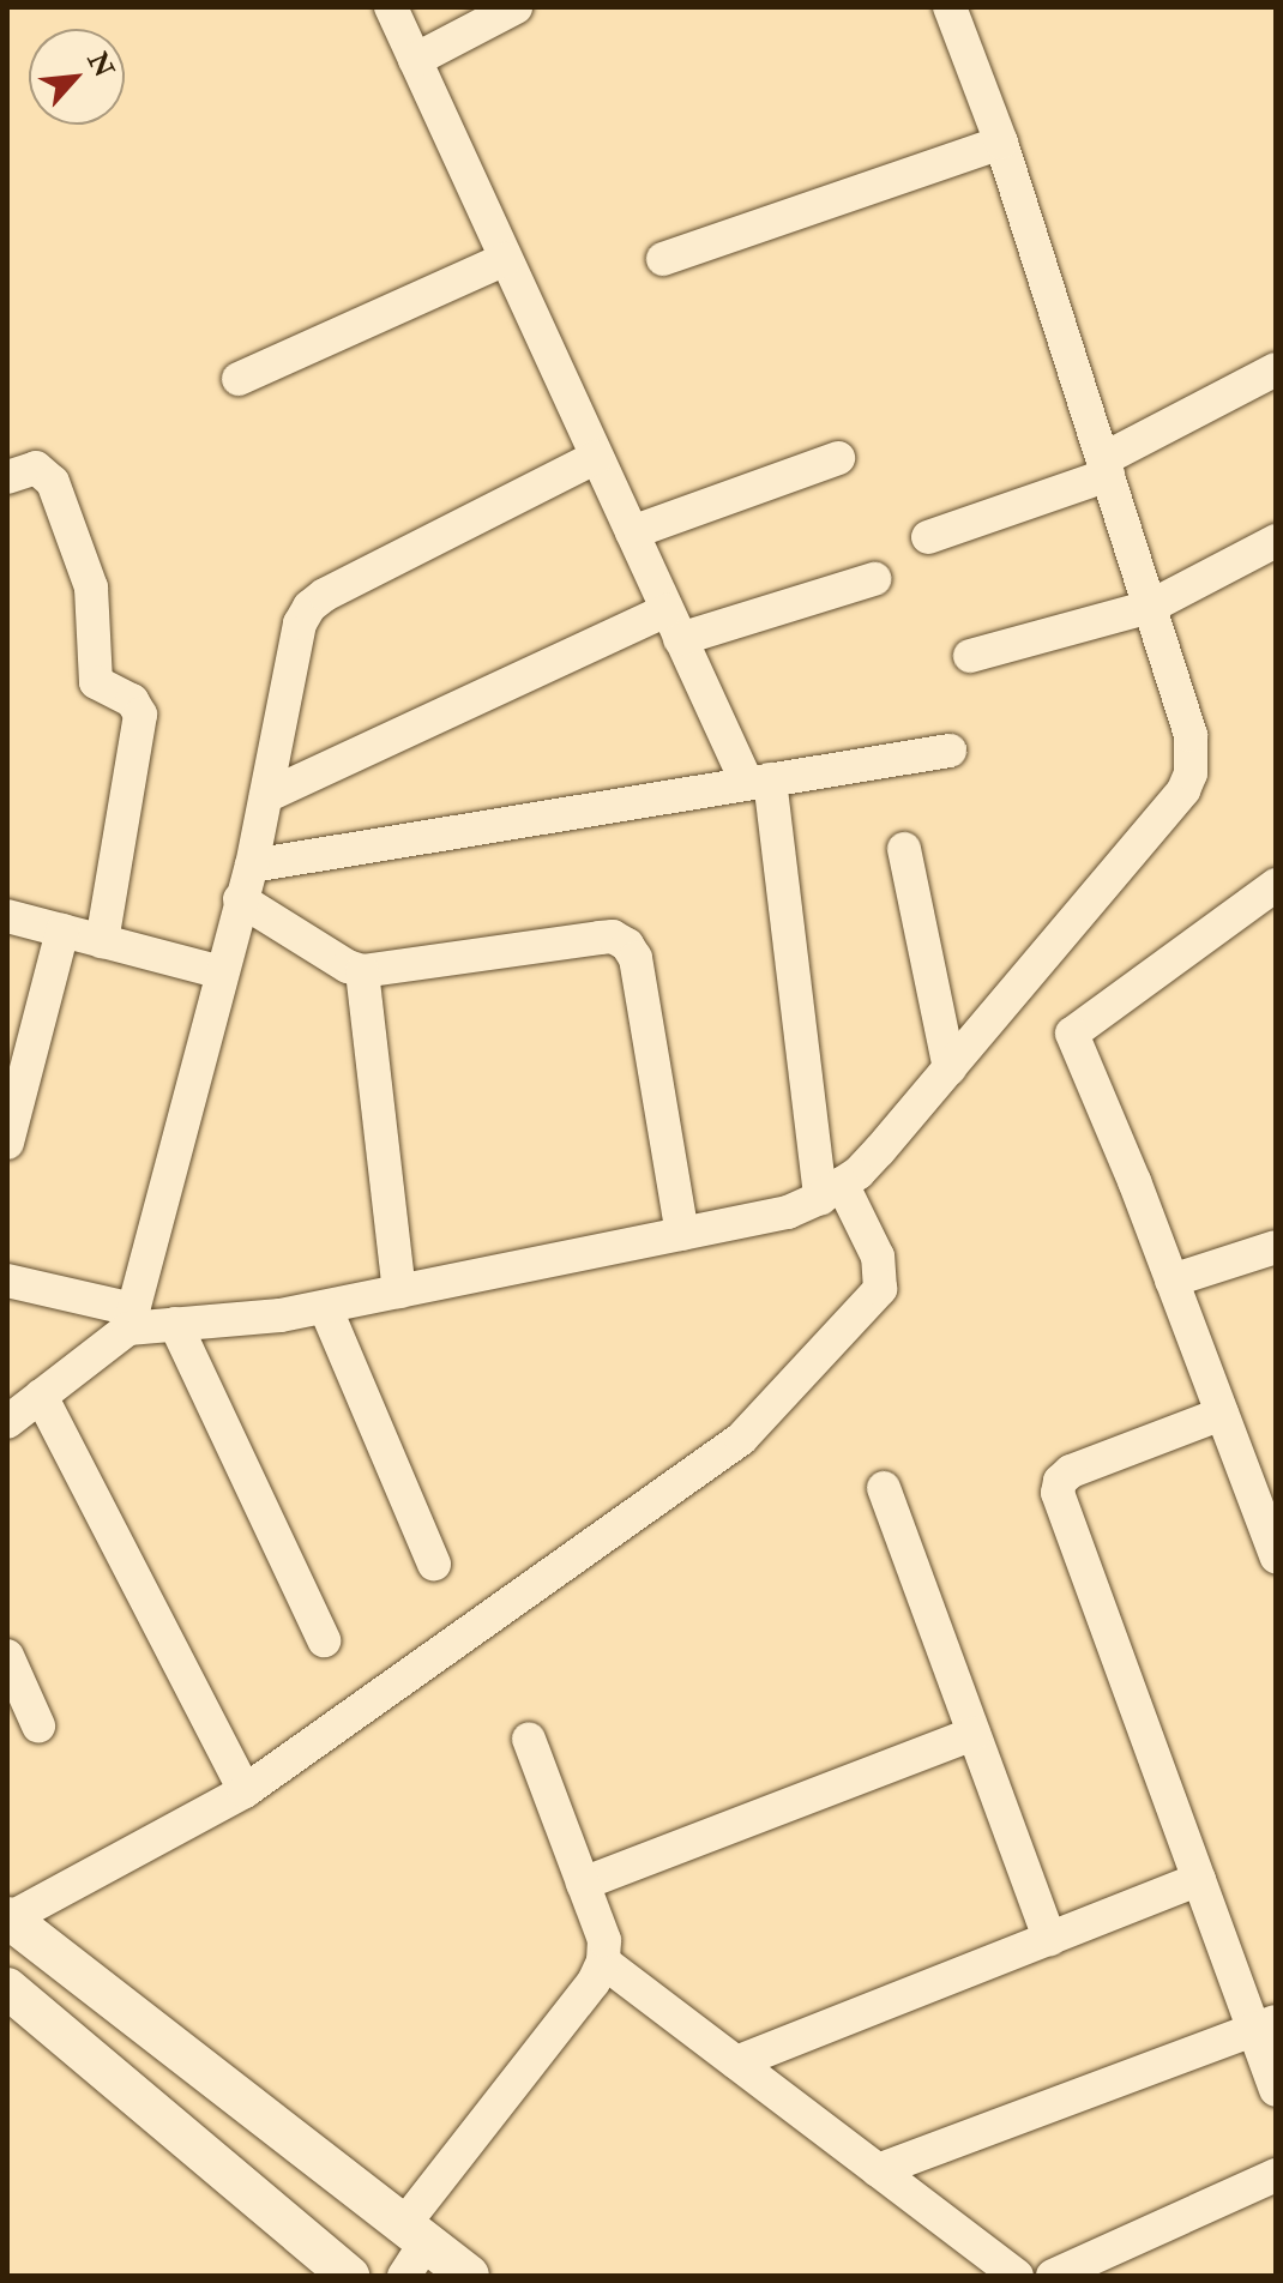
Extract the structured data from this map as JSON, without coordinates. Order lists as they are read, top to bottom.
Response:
{
  "north": "top right"
}
